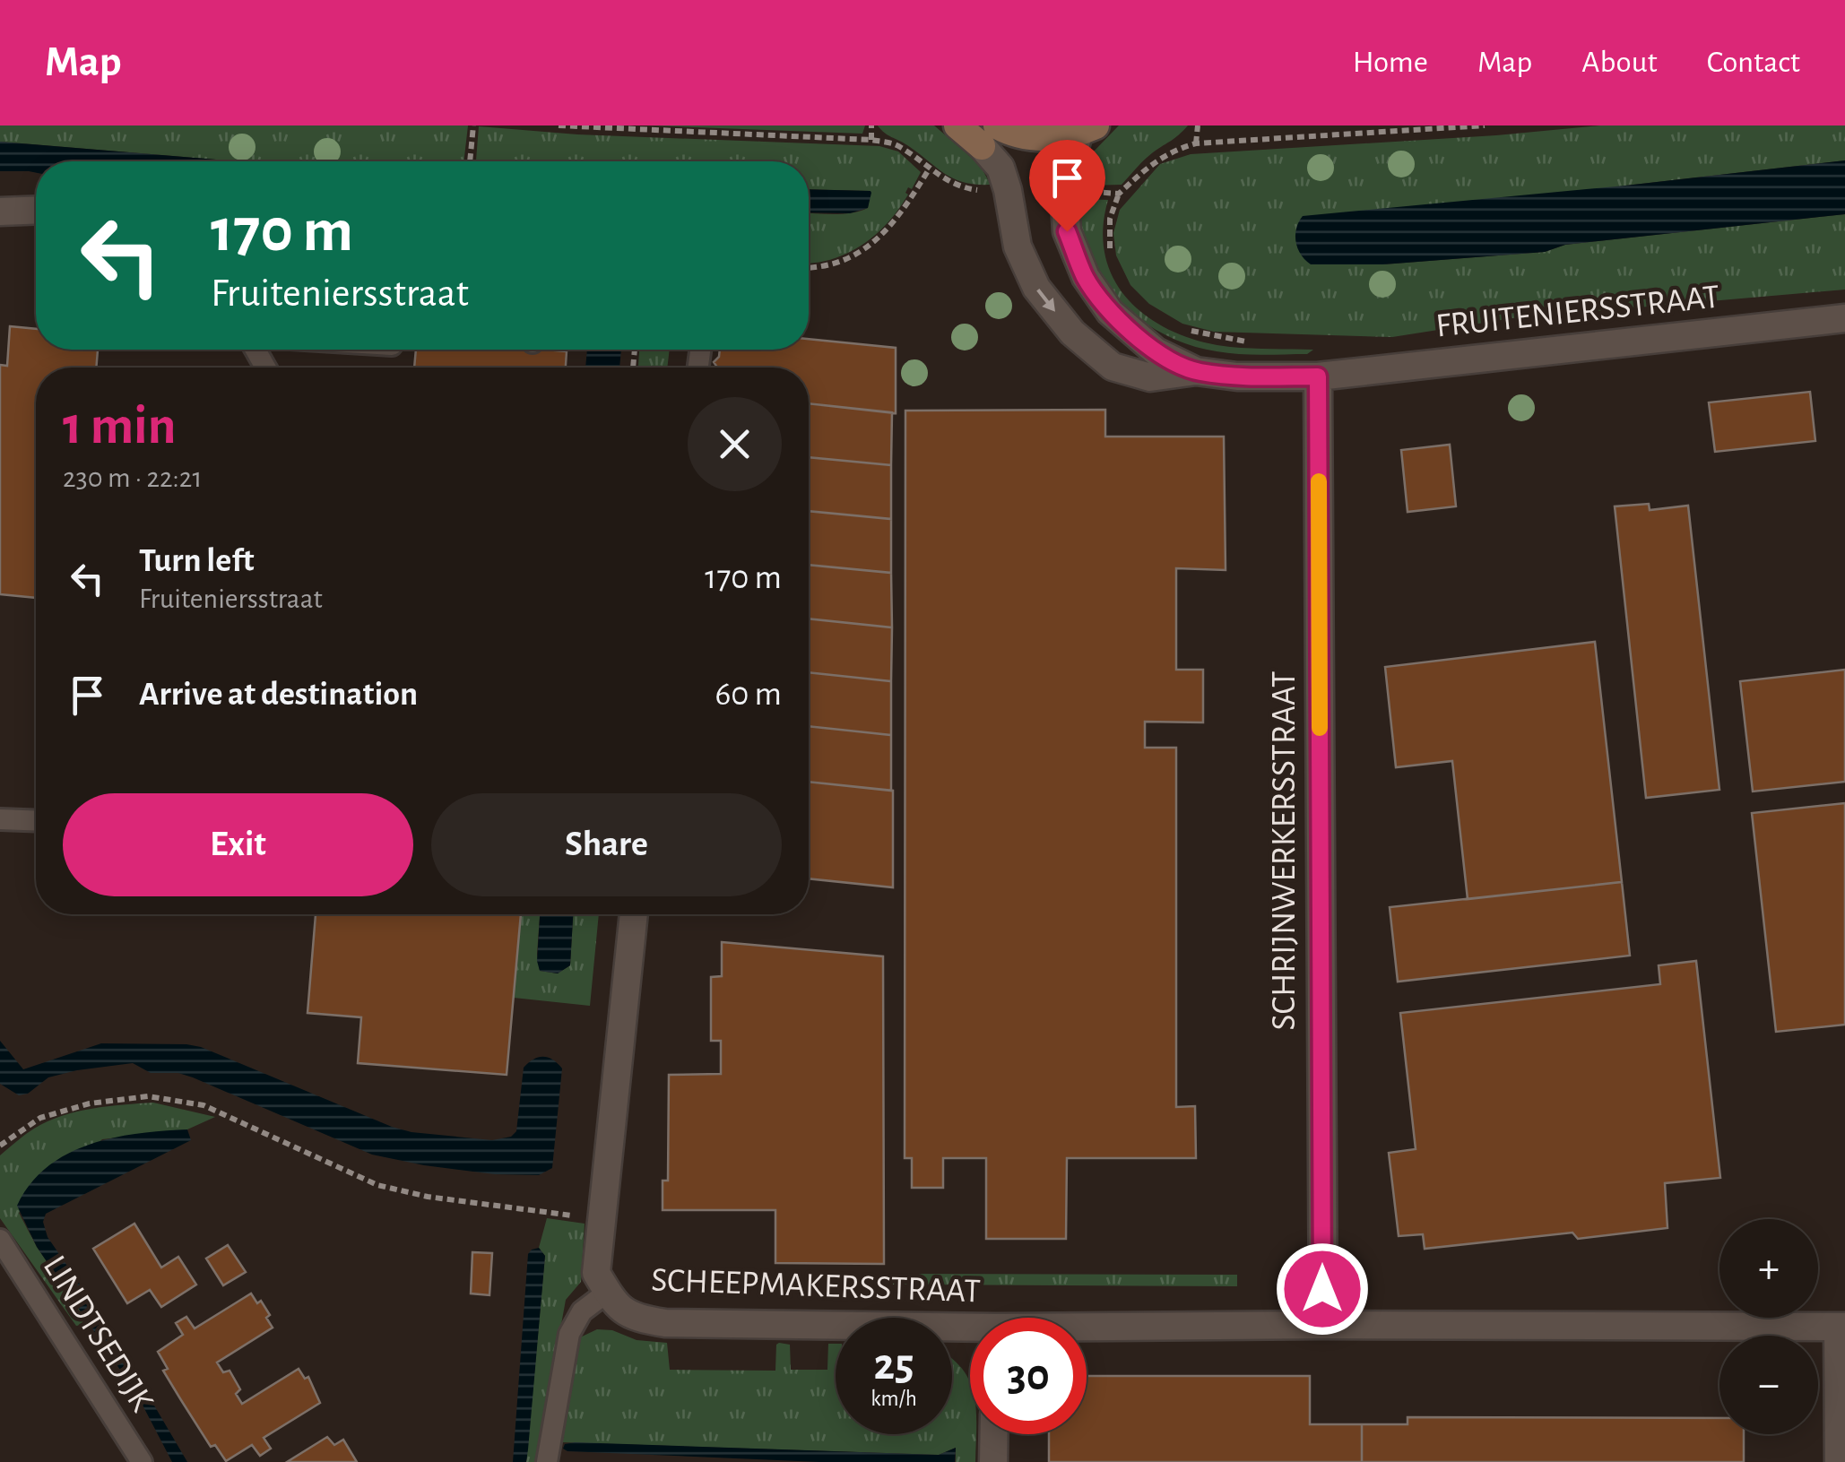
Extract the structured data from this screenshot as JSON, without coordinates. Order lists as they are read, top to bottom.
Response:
{
  "streets": {
    "street": ["FRUITENIERSSTRAAT", "SCHRIJNWERKERSSTRAAT", "SCHEEPMAKERSSTRAAT"],
    "lane": ["LINDTSEDIJK"]
  },
  "crossings": [
    ["FRUITENIERSSTRAAT", "SCHRIJNWERKERSSTRAAT"],
    ["SCHRIJNWERKERSSTRAAT", "SCHEEPMAKERSSTRAAT"]
  ],
  "page": {
    "header": "Map",
    "nav": [
      "Home",
      "Map",
      "About",
      "Contact"
    ],
    "turn": ["170 m", "Fruiteniersstraat"],
    "heading": ["1 min", "230 m · 22:21"],
    "list": [
      {
        "name": "Turn left",
        "note": "Fruiteniersstraat",
        "value": "170 m"
      },
      {
        "name": "Arrive at destination",
        "value": "60 m"
      }
    ],
    "buttons": ["Exit", "Share"],
    "map_buttons": ["+", "−"],
    "speed": "25 km/h",
    "limit": "30"
  }
}
